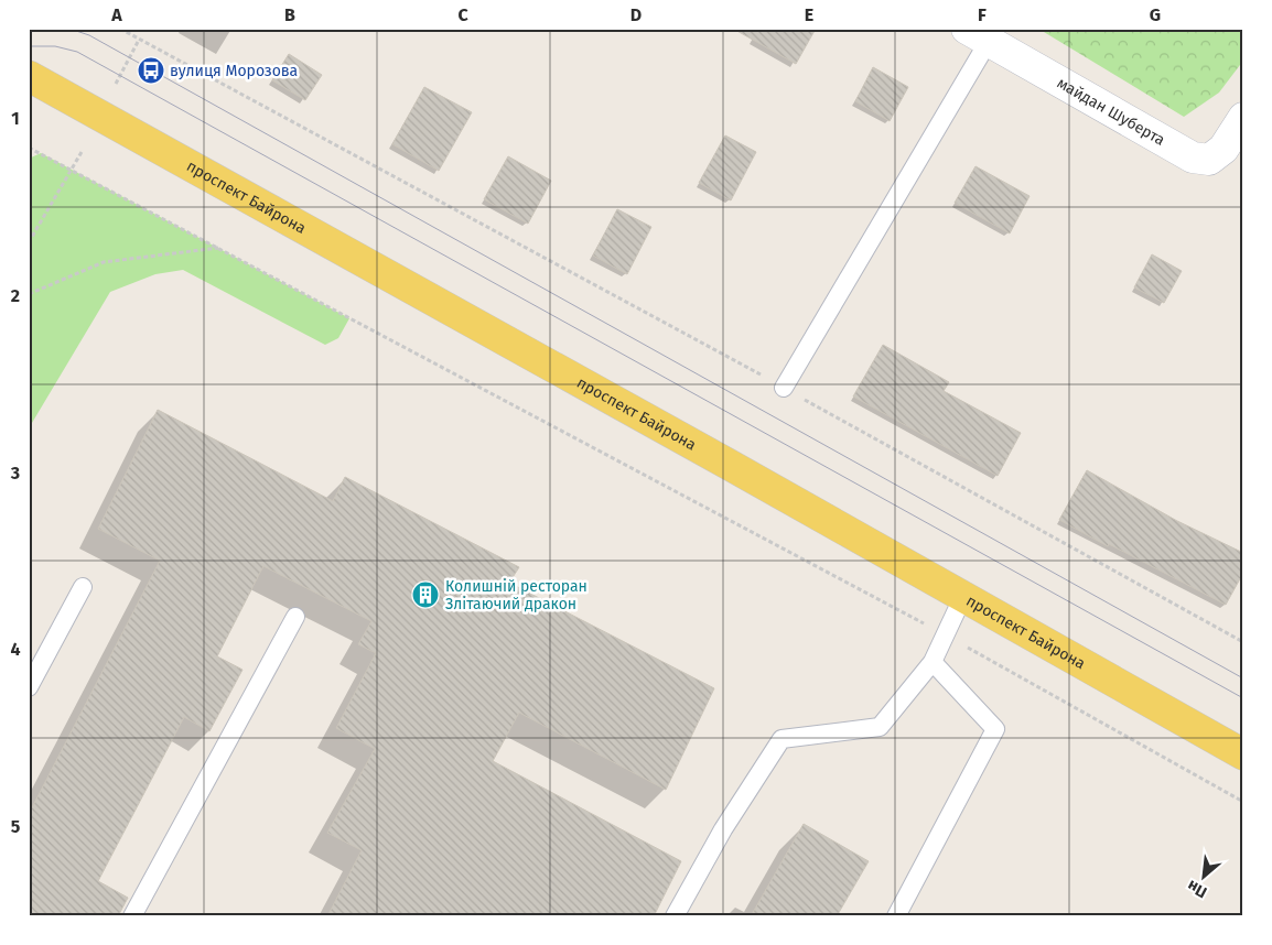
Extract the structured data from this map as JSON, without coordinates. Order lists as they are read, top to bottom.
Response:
{
  "streets": {
    "main road": ["проспект Байрона"],
    "street": ["майдан Шуберта"]
  },
  "places": {
    "bus stop": ["вулиця Морозова"],
    "building": ["Колишній ресторан Злітаючий дракон"]
  },
  "north": "bottom left",
  "grid": {
    "columns": [
      "A",
      "B",
      "C",
      "D",
      "E",
      "F",
      "G"
    ],
    "rows": [
      "1",
      "2",
      "3",
      "4",
      "5"
    ]
  }
}
